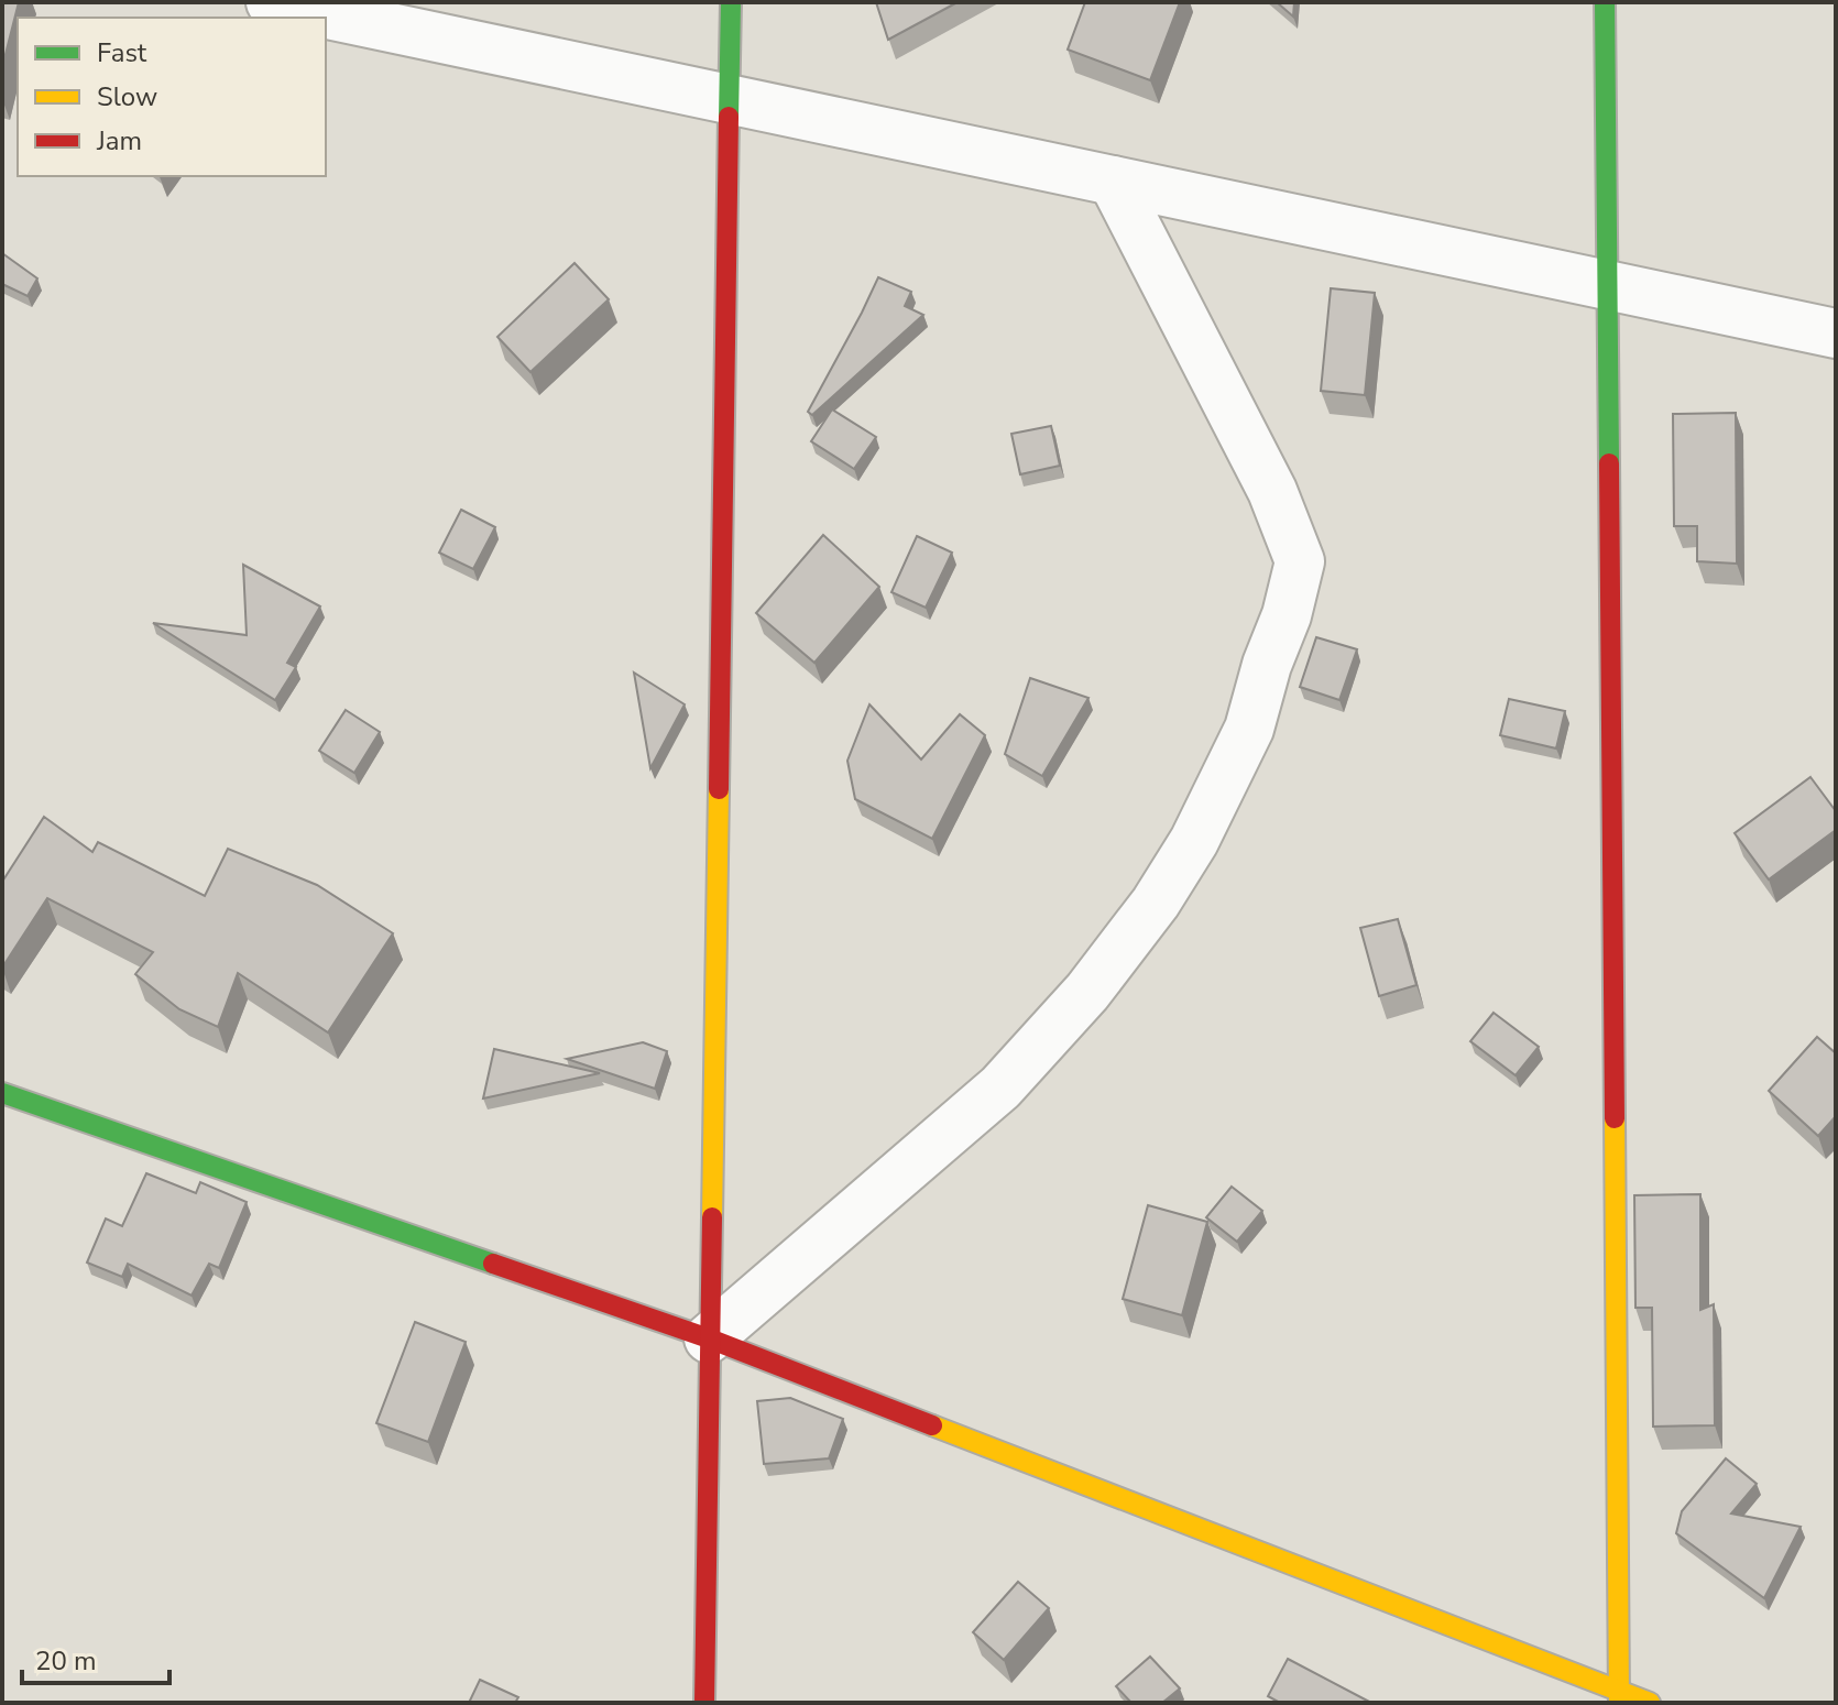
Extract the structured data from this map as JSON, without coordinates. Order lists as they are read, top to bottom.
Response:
{
  "legend": ["Fast", "Slow", "Jam"],
  "scale_bar": "20 m"
}
